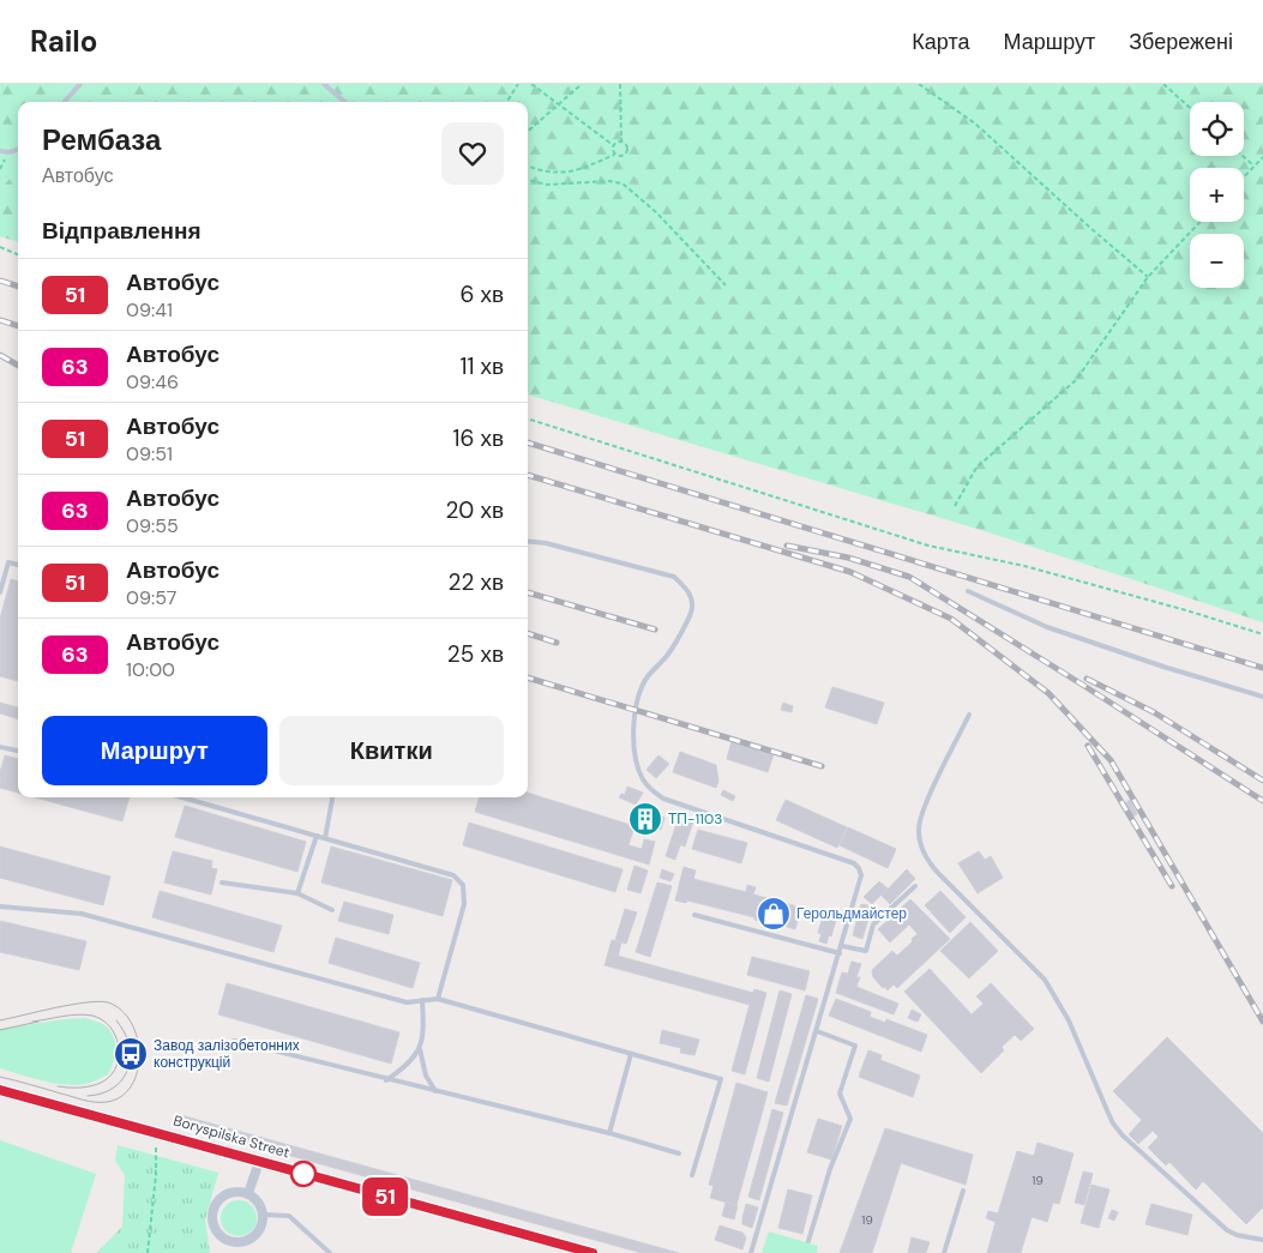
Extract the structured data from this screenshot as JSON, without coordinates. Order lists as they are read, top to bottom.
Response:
{
  "streets": {
    "main road": ["Boryspilska Street"]
  },
  "places": {
    "building": ["ТП-1103"],
    "shop": ["Герольдмайстер"],
    "bus stop": ["Завод залізобетонних конструкцій"]
  },
  "lines": ["bus line 51"],
  "house_numbers": ["19", "19"],
  "page": {
    "header": "Railo",
    "nav": ["Карта", "Маршрут", "Збережені"],
    "on_map": "51",
    "map_buttons": ["+", "−"],
    "heading": [
      ["Рембаза", "Автобус"],
      "Відправлення"
    ],
    "list": [
      {
        "mark": "51",
        "name": "Автобус",
        "note": "09:41",
        "value": "6 хв"
      },
      {
        "mark": "63",
        "name": "Автобус",
        "note": "09:46",
        "value": "11 хв"
      },
      {
        "mark": "51",
        "name": "Автобус",
        "note": "09:51",
        "value": "16 хв"
      },
      {
        "mark": "63",
        "name": "Автобус",
        "note": "09:55",
        "value": "20 хв"
      },
      {
        "mark": "51",
        "name": "Автобус",
        "note": "09:57",
        "value": "22 хв"
      },
      {
        "mark": "63",
        "name": "Автобус",
        "note": "10:00",
        "value": "25 хв"
      }
    ],
    "buttons": ["Маршрут", "Квитки"]
  }
}
